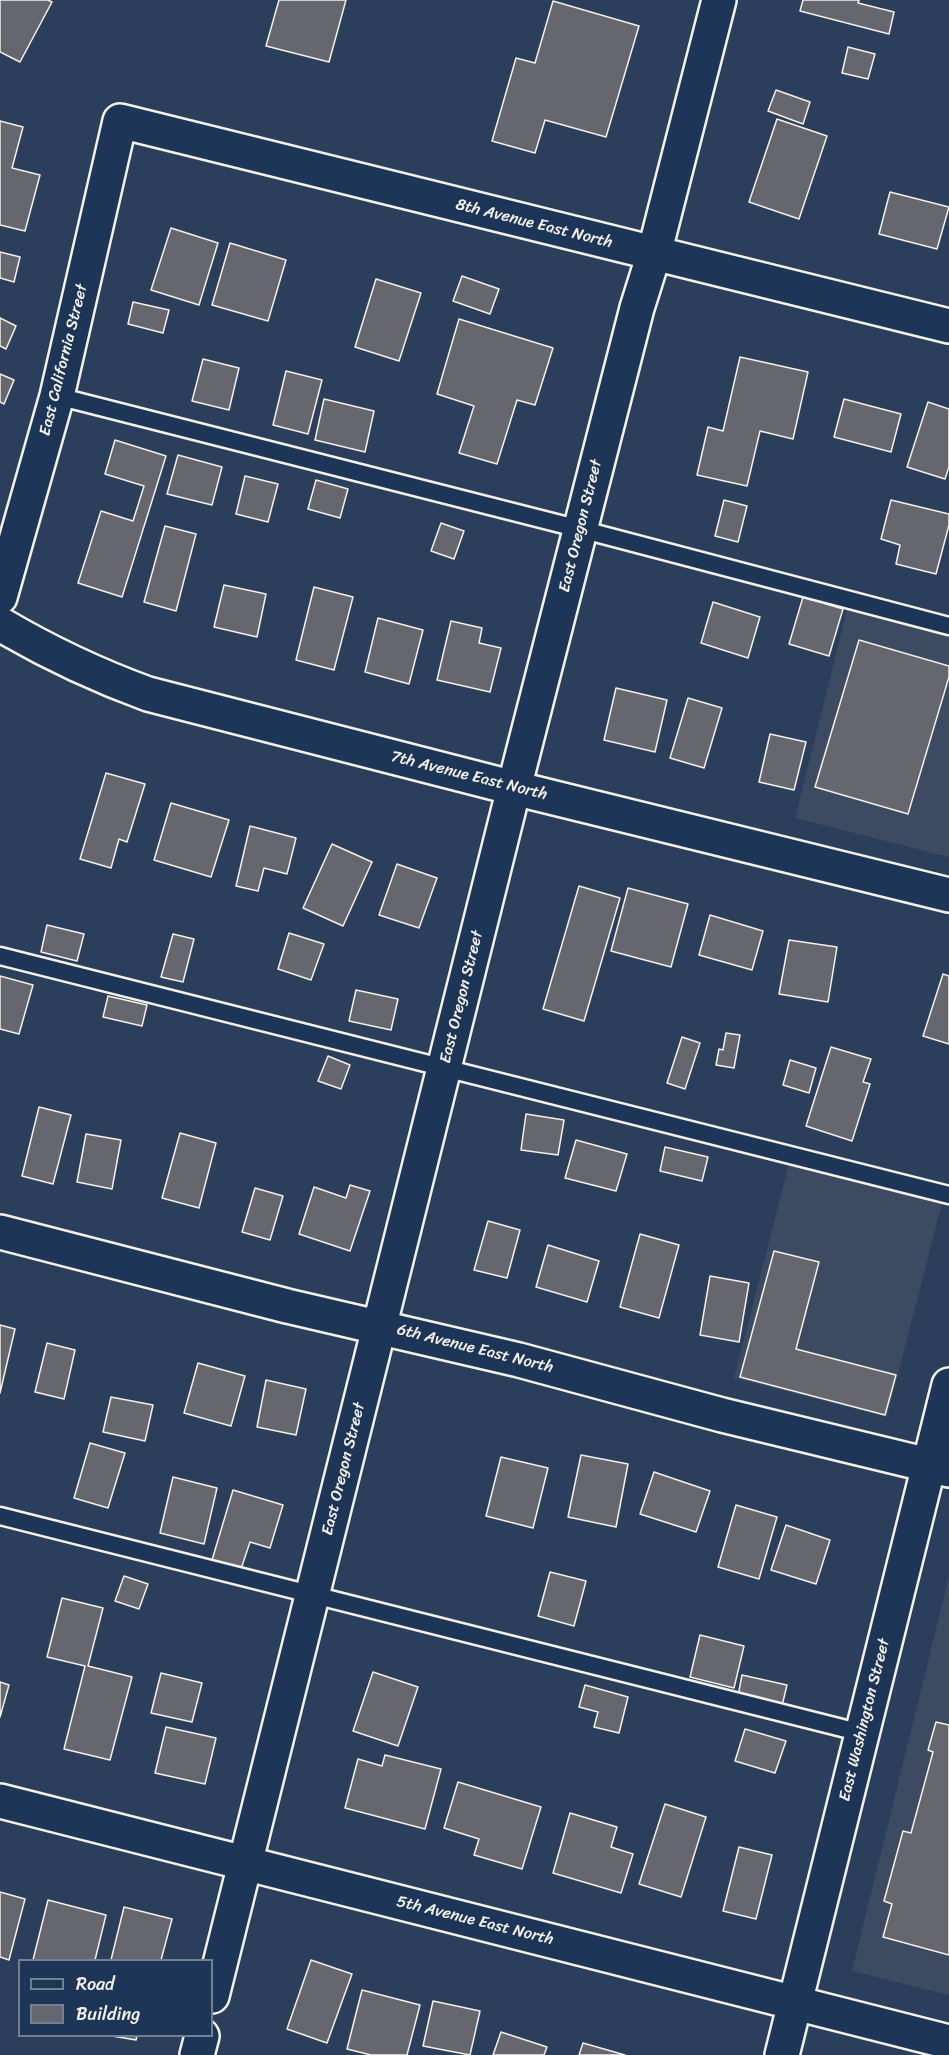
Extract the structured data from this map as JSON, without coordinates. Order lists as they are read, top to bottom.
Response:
{
  "streets": {
    "street": [
      "8th Avenue East North",
      "East California Street",
      "East Oregon Street",
      "7th Avenue East North",
      "6th Avenue East North",
      "East Washington Street",
      "5th Avenue East North"
    ]
  },
  "crossings": [
    ["8th Avenue East North", "East California Street"],
    ["8th Avenue East North", "East Oregon Street"],
    ["East Oregon Street", "7th Avenue East North"],
    ["East Oregon Street", "6th Avenue East North"],
    ["East Oregon Street", "5th Avenue East North"],
    ["6th Avenue East North", "East Washington Street"],
    ["East Washington Street", "5th Avenue East North"]
  ],
  "legend": ["Road", "Building"]
}
